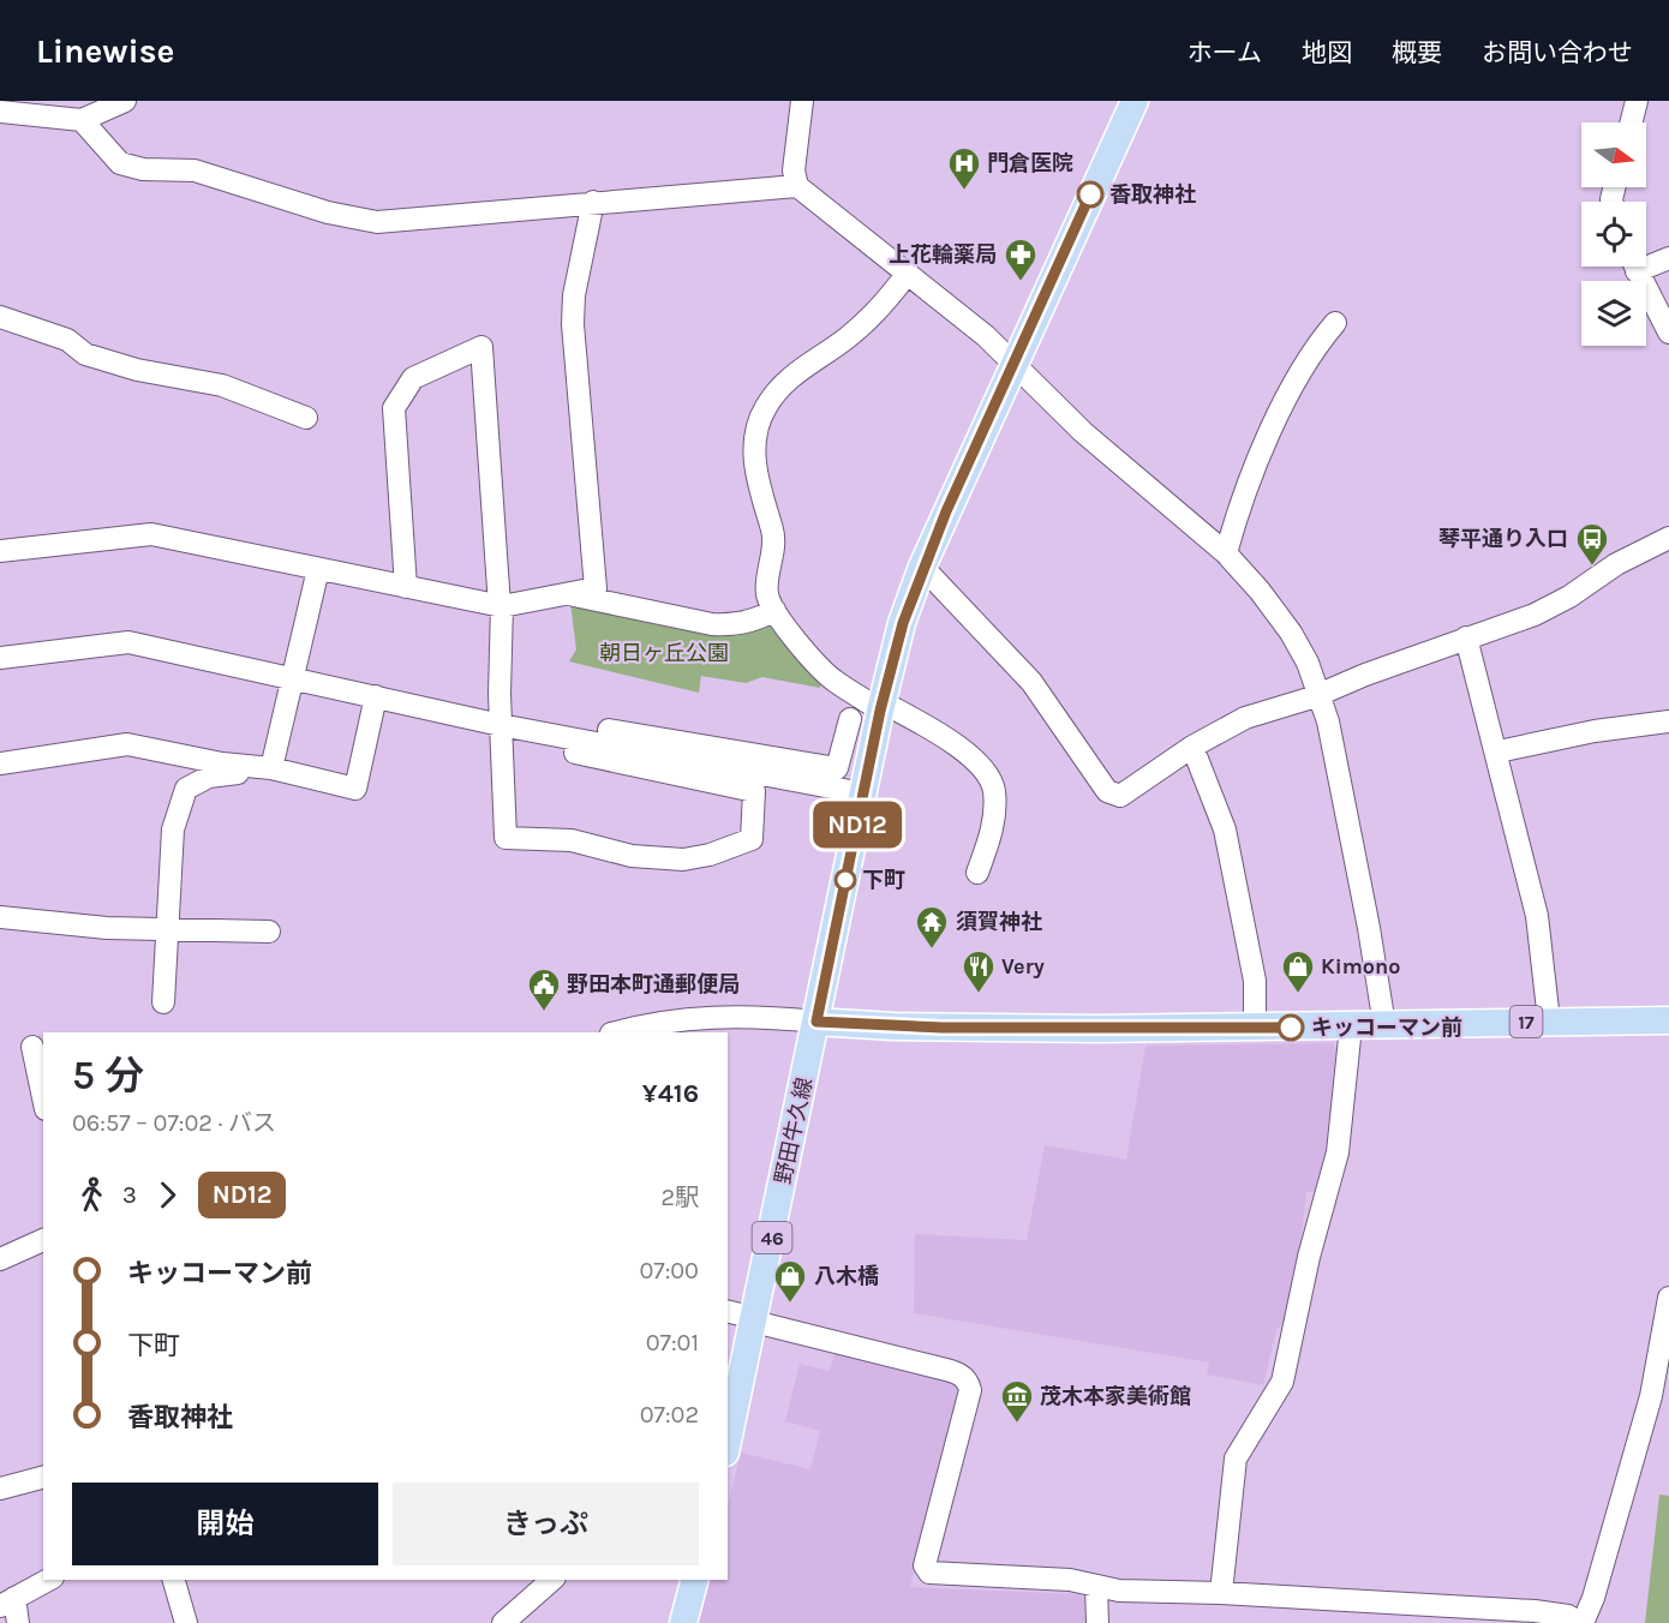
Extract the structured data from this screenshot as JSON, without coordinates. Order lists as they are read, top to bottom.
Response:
{
  "streets": {
    "main road": ["17", "野田牛久線", "46"]
  },
  "crossings": [
    ["17", "野田牛久線"]
  ],
  "parks": ["朝日ヶ丘公園"],
  "places": {
    "hospital": ["門倉医院"],
    "other": ["香取神社", "下町", "キッコーマン前"],
    "pharmacy": ["上花輪薬局"],
    "bus stop": ["琴平通り入口"],
    "temple": ["須賀神社"],
    "restaurant": ["Very"],
    "shop": ["Kimono", "八木橋"],
    "public building": ["野田本町通郵便局"],
    "museum": ["茂木本家美術館"]
  },
  "lines": ["bus line ND12"],
  "north": "right",
  "page": {
    "header": "Linewise",
    "nav": [
      "ホーム",
      "地図",
      "概要",
      "お問い合わせ"
    ],
    "on_map": "ND12",
    "heading": ["5 分", "06:57 – 07:02 · バス", "¥416"],
    "legs": ["3", "ND12", "2駅"],
    "list": [
      {
        "name": "キッコーマン前",
        "value": "07:00"
      },
      {
        "name": "下町",
        "value": "07:01"
      },
      {
        "name": "香取神社",
        "value": "07:02"
      }
    ],
    "buttons": ["開始", "きっぷ"]
  }
}
